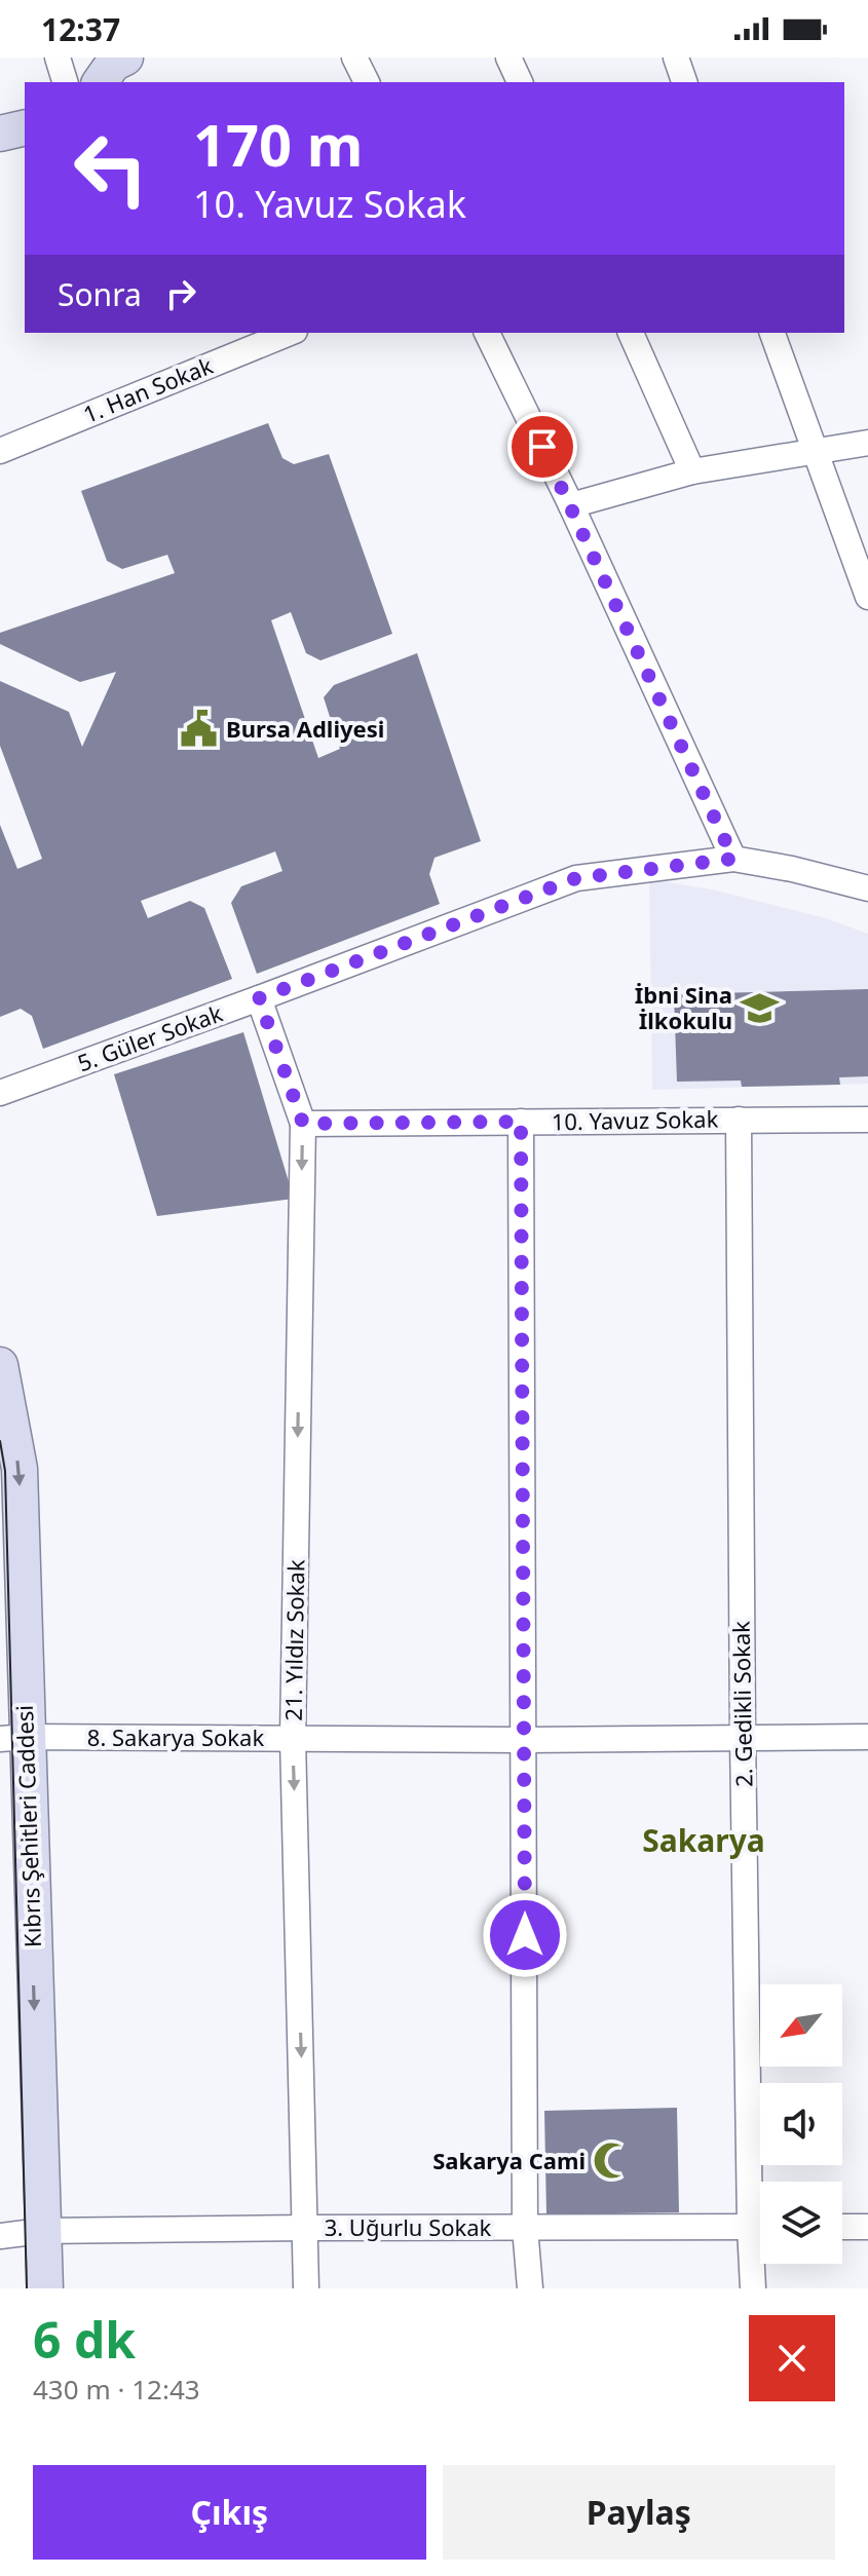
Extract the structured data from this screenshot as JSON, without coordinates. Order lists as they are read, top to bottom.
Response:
{
  "streets": {
    "main road": ["Kıbrıs Şehitleri Caddesi"],
    "street": [
      "1. Han Sokak",
      "5. Güler Sokak",
      "10. Yavuz Sokak",
      "21. Yıldız Sokak",
      "2. Gedikli Sokak",
      "8. Sakarya Sokak",
      "3. Uğurlu Sokak"
    ]
  },
  "crossings": [
    ["5. Güler Sokak", "21. Yıldız Sokak"],
    ["10. Yavuz Sokak", "21. Yıldız Sokak"],
    ["10. Yavuz Sokak", "2. Gedikli Sokak"],
    ["21. Yıldız Sokak", "8. Sakarya Sokak"],
    ["21. Yıldız Sokak", "3. Uğurlu Sokak"],
    ["2. Gedikli Sokak", "8. Sakarya Sokak"],
    ["8. Sakarya Sokak", "Kıbrıs Şehitleri Caddesi"],
    ["Kıbrıs Şehitleri Caddesi", "3. Uğurlu Sokak"]
  ],
  "one_way": ["21. Yıldız Sokak", "Kıbrıs Şehitleri Caddesi"],
  "districts": ["Sakarya"],
  "places": {
    "public building": ["Bursa Adliyesi"],
    "school or university": ["İbni Sina İlkokulu"],
    "mosque": ["Sakarya Cami"]
  },
  "north": "bottom left",
  "page": {
    "status": "12:37",
    "turn": ["170 m", "10. Yavuz Sokak"],
    "then": "Sonra",
    "heading": ["6 dk", "430 m · 12:43"],
    "buttons": ["Çıkış", "Paylaş"]
  }
}
